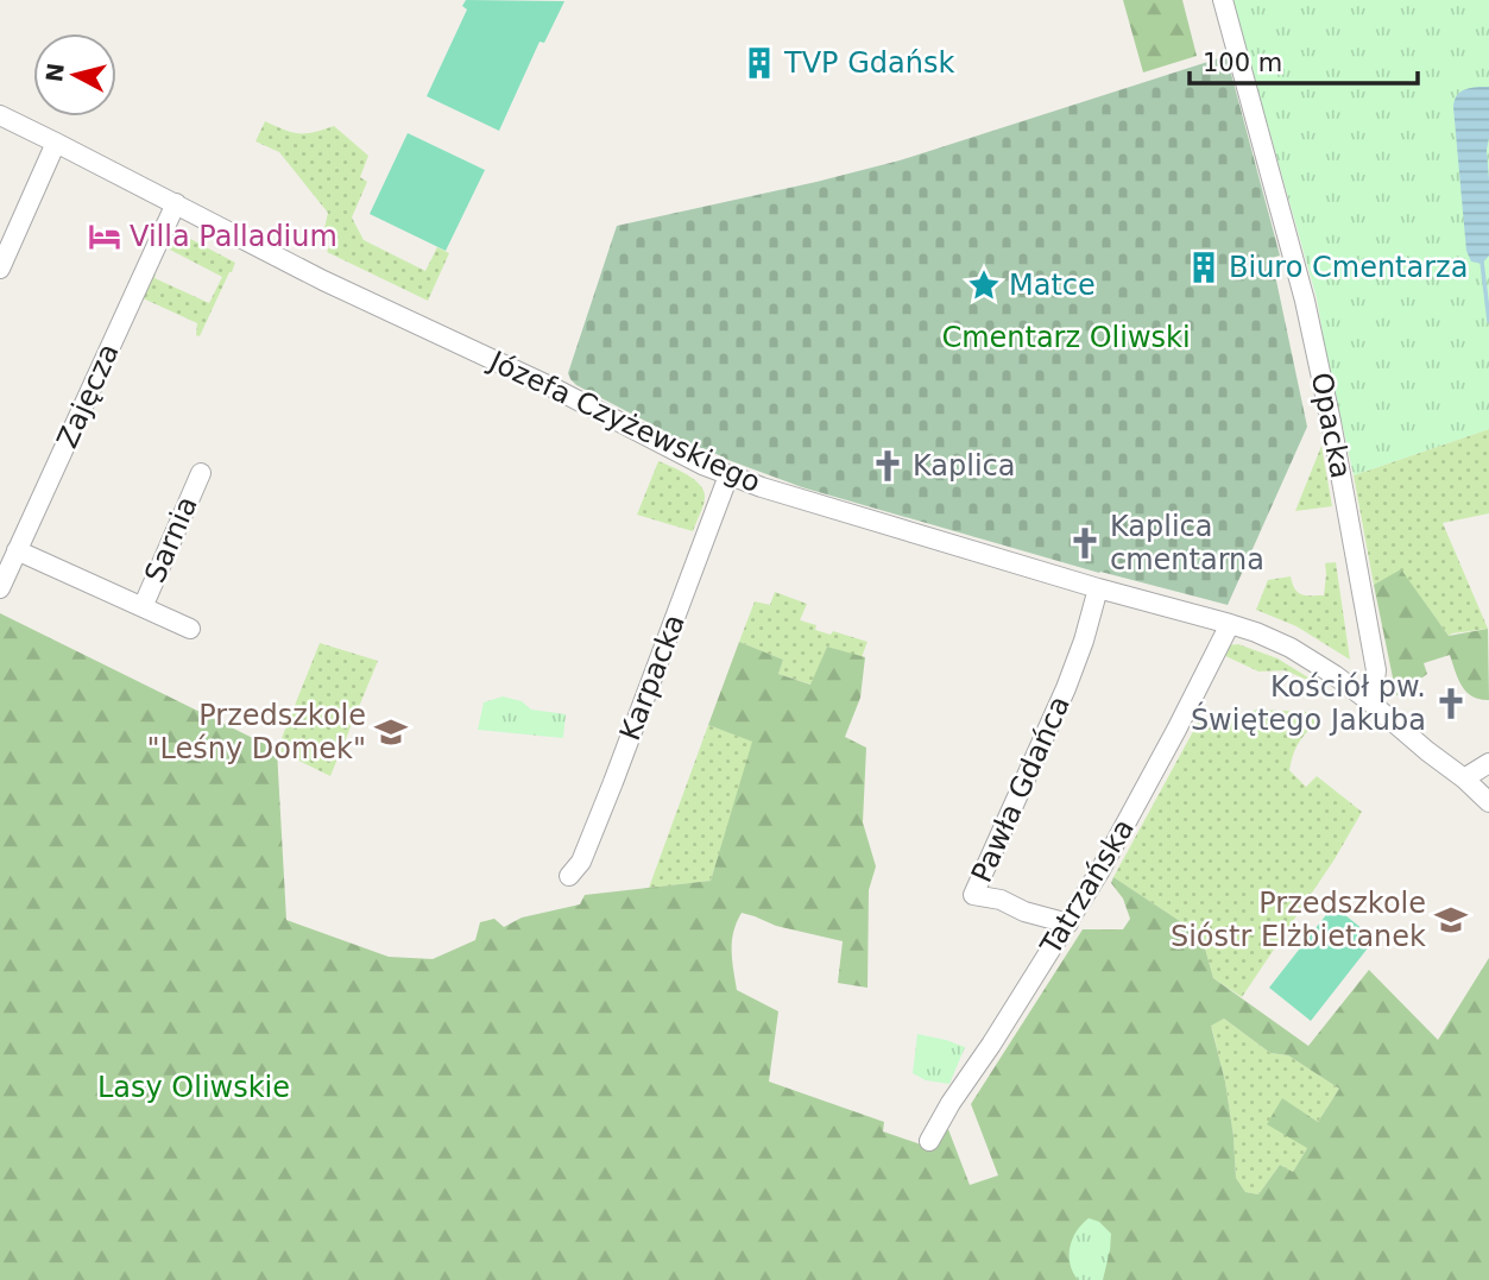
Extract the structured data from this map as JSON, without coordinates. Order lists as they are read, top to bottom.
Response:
{
  "streets": {
    "street": [
      "Zajęcza",
      "Józefa Czyżewskiego",
      "Opacka",
      "Sarnia",
      "Karpacka",
      "Pawła Gdańca",
      "Tatrzańska"
    ]
  },
  "crossings": [
    ["Zajęcza", "Józefa Czyżewskiego"],
    ["Zajęcza", "Sarnia"],
    ["Józefa Czyżewskiego", "Opacka"],
    ["Józefa Czyżewskiego", "Karpacka"],
    ["Józefa Czyżewskiego", "Pawła Gdańca"],
    ["Józefa Czyżewskiego", "Tatrzańska"],
    ["Pawła Gdańca", "Tatrzańska"]
  ],
  "parks": ["Cmentarz Oliwski", "Lasy Oliwskie"],
  "places": {
    "building": ["TVP Gdańsk", "Biuro Cmentarza"],
    "hotel": ["Villa Palladium"],
    "place": ["Matce"],
    "church": ["Kaplica", "Kaplica cmentarna", "Kościół pw. Świętego Jakuba"],
    "school or university": ["Przedszkole \"Leśny Domek\"", "Przedszkole Sióstr Elżbietanek"]
  },
  "scale_bar": "100 m",
  "north": "left"
}
